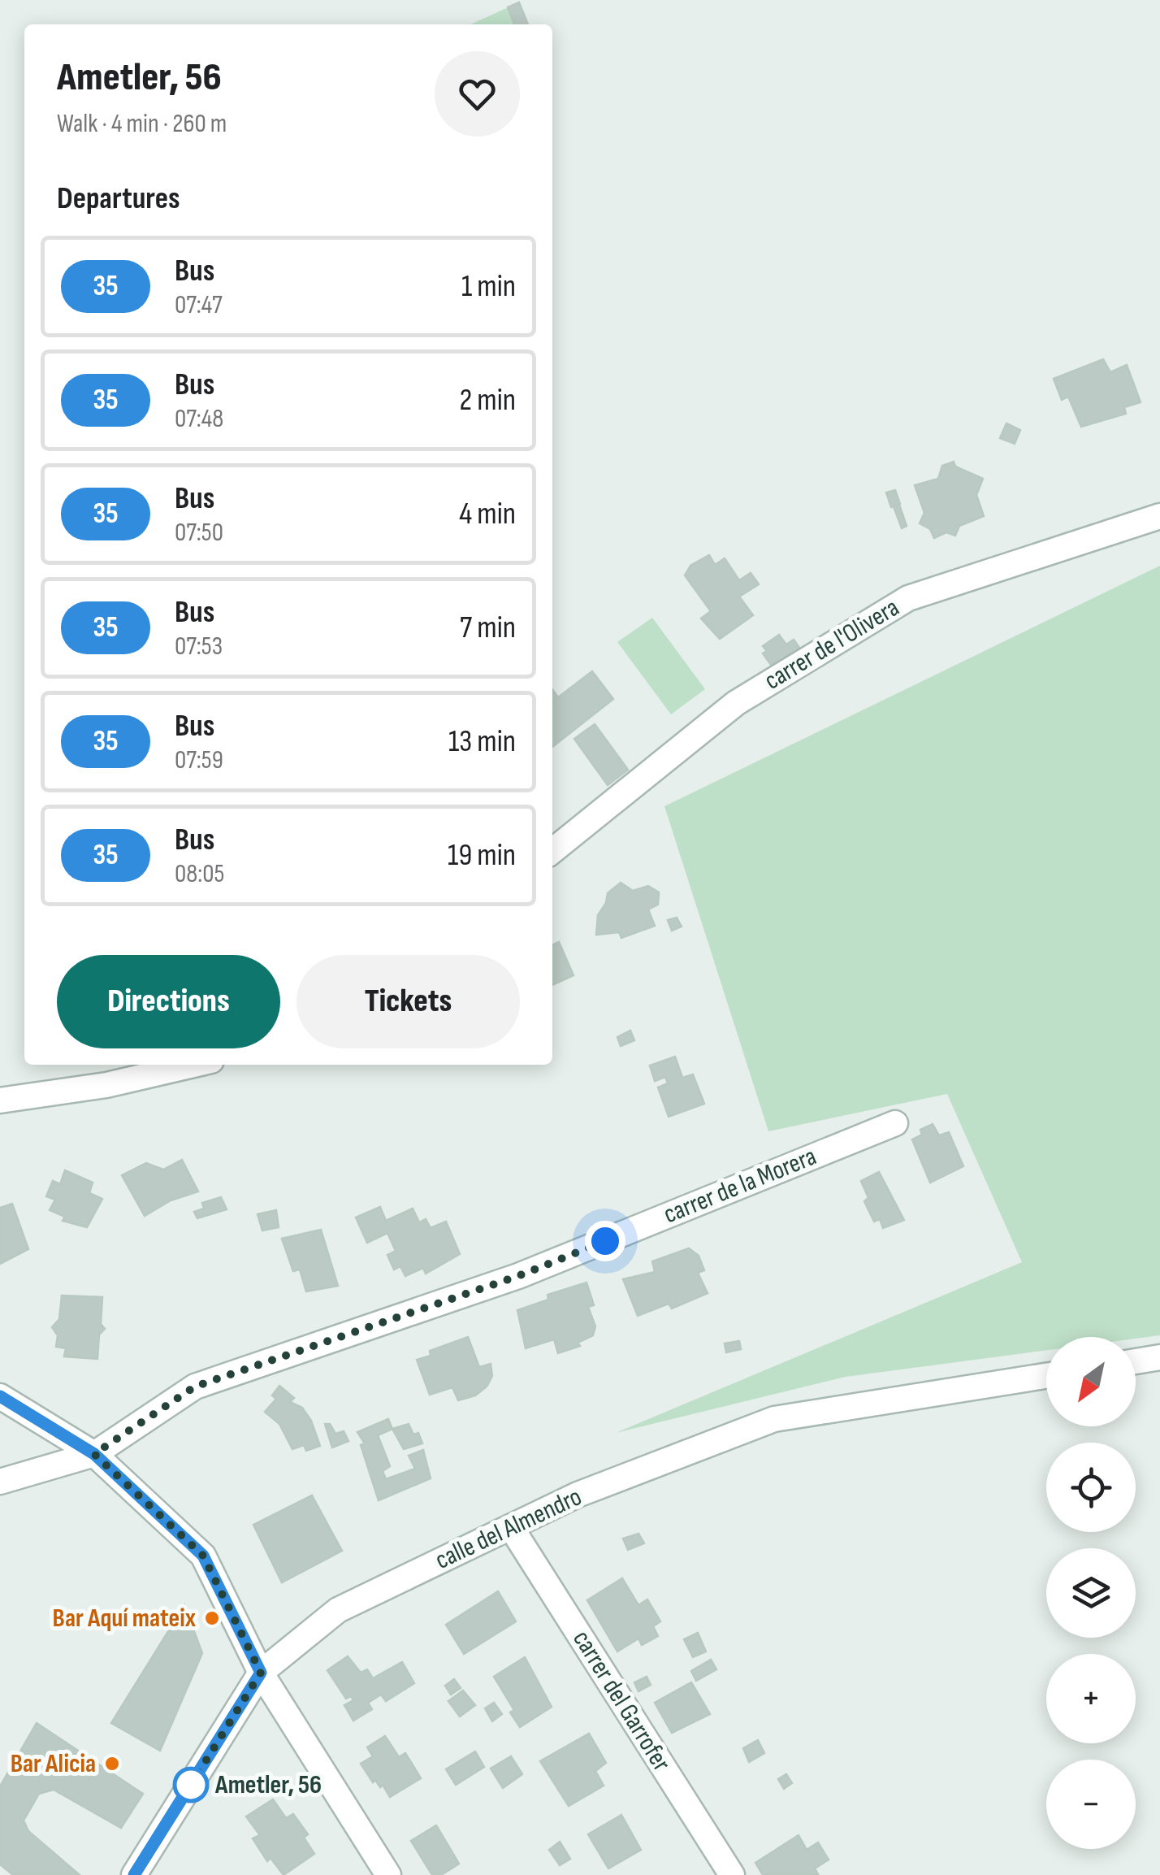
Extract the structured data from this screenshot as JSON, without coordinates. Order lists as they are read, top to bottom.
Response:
{
  "streets": {
    "street": [
      "carrer de l'Olivera",
      "carrer de la Morera",
      "calle del Almendro",
      "carrer del Garrofer"
    ]
  },
  "crossings": [
    ["calle del Almendro", "carrer del Garrofer"]
  ],
  "places": ["Bar Aquí mateix", "Bar Alicia", "Ametler, 56"],
  "lines": ["bus line 35"],
  "north": "bottom left",
  "page": {
    "heading": [
      ["Ametler, 56", "Walk · 4 min · 260 m"],
      "Departures"
    ],
    "list": [
      {
        "mark": "35",
        "name": "Bus",
        "note": "07:47",
        "value": "1 min"
      },
      {
        "mark": "35",
        "name": "Bus",
        "note": "07:48",
        "value": "2 min"
      },
      {
        "mark": "35",
        "name": "Bus",
        "note": "07:50",
        "value": "4 min"
      },
      {
        "mark": "35",
        "name": "Bus",
        "note": "07:53",
        "value": "7 min"
      },
      {
        "mark": "35",
        "name": "Bus",
        "note": "07:59",
        "value": "13 min"
      },
      {
        "mark": "35",
        "name": "Bus",
        "note": "08:05",
        "value": "19 min"
      }
    ],
    "buttons": ["Directions", "Tickets"],
    "map_buttons": ["+", "−"]
  }
}
